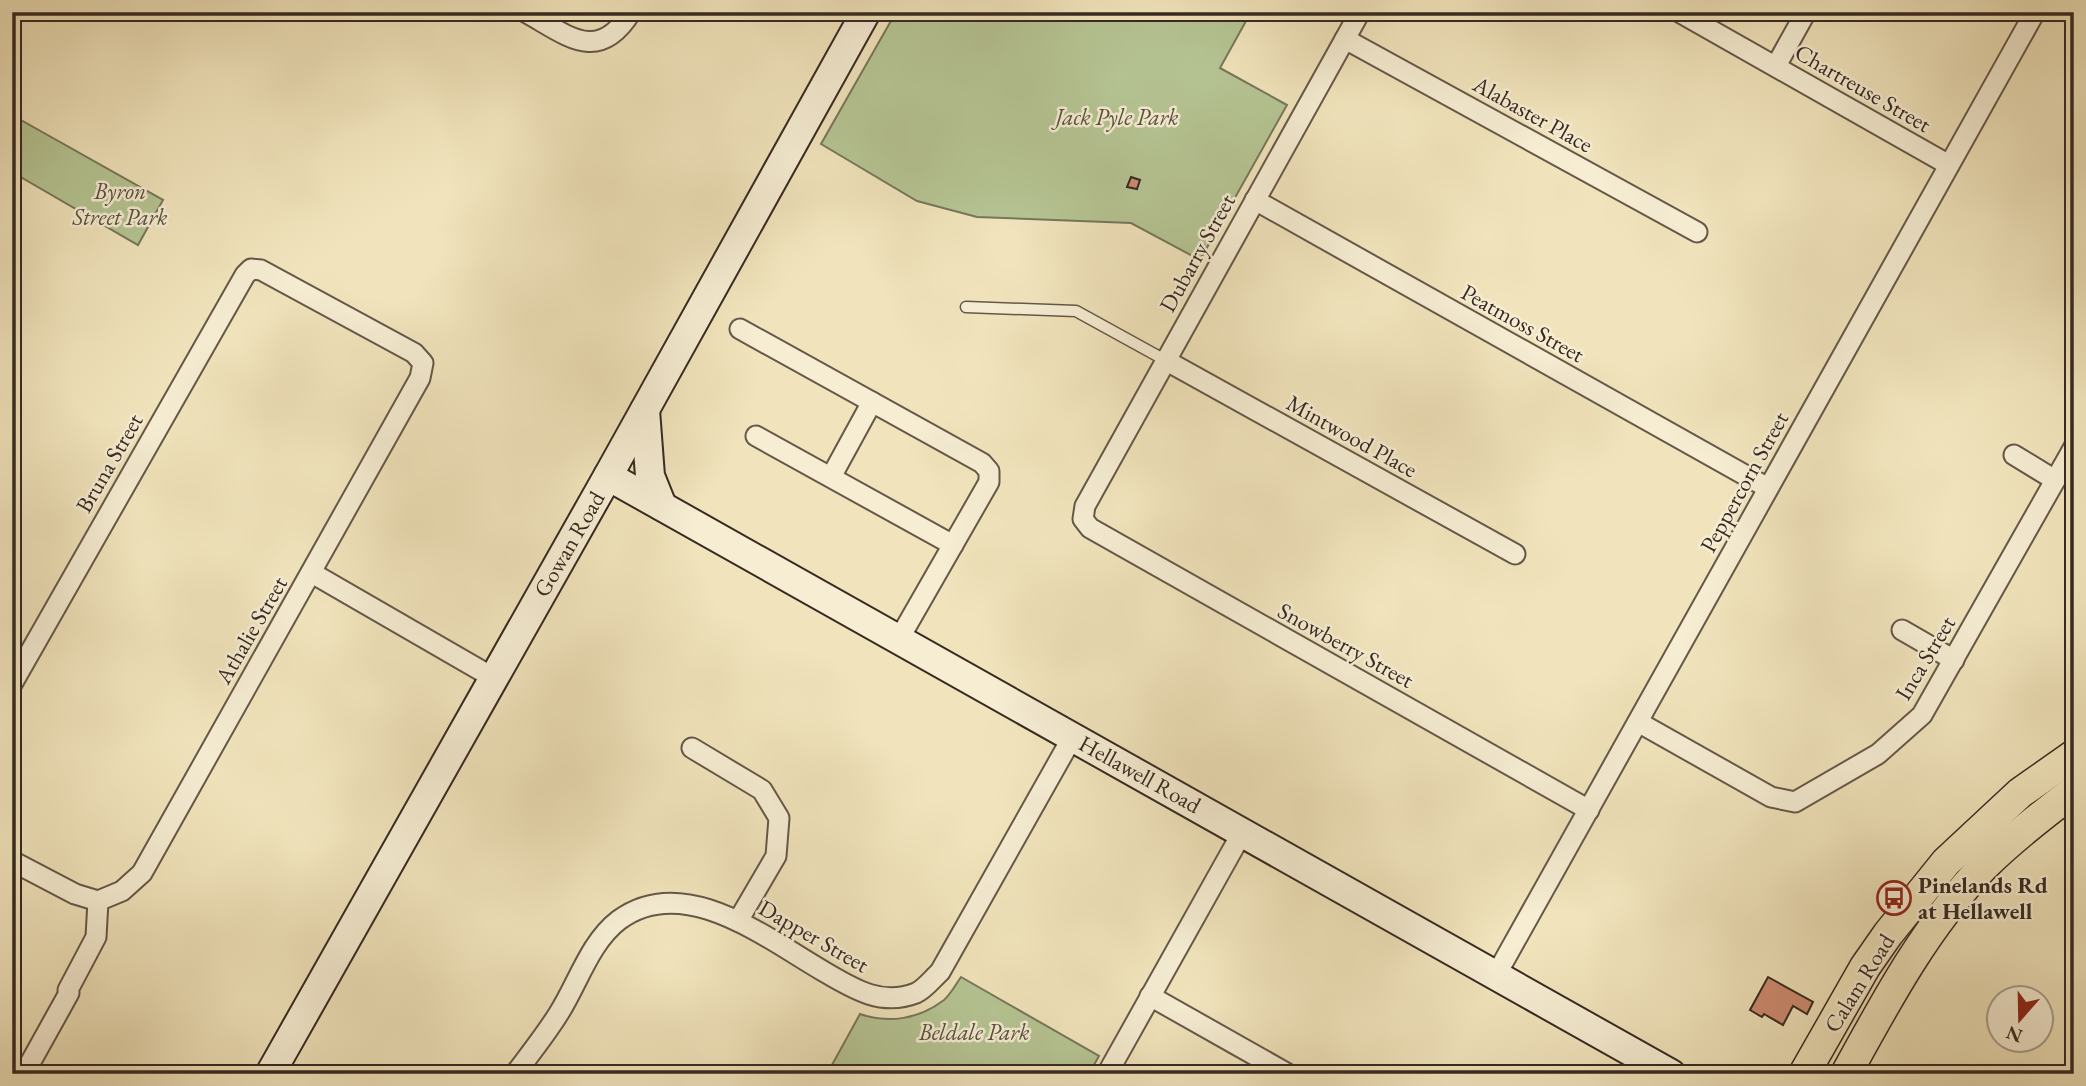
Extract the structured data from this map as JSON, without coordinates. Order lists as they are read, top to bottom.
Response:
{
  "streets": {
    "main road": ["Calam Road"],
    "street": [
      "Chartreuse Street",
      "Alabaster Place",
      "Dubarry Street",
      "Peatmoss Street",
      "Mintwood Place",
      "Bruna Street",
      "Peppercorn Street",
      "Gowan Road",
      "Athalie Street",
      "Snowberry Street",
      "Inca Street",
      "Hellawell Road",
      "Dapper Street"
    ]
  },
  "crossings": [
    ["Chartreuse Street", "Peppercorn Street"],
    ["Alabaster Place", "Dubarry Street"],
    ["Dubarry Street", "Peatmoss Street"],
    ["Dubarry Street", "Mintwood Place"],
    ["Dubarry Street", "Snowberry Street"],
    ["Peatmoss Street", "Peppercorn Street"],
    ["Bruna Street", "Athalie Street"],
    ["Peppercorn Street", "Snowberry Street"],
    ["Peppercorn Street", "Inca Street"],
    ["Peppercorn Street", "Hellawell Road"],
    ["Gowan Road", "Hellawell Road"],
    ["Hellawell Road", "Dapper Street"]
  ],
  "parks": ["Jack Pyle Park", "Byron Street Park", "Beldale Park"],
  "places": {
    "bus stop": ["Pinelands Rd at Hellawell"]
  },
  "north": "bottom"
}
